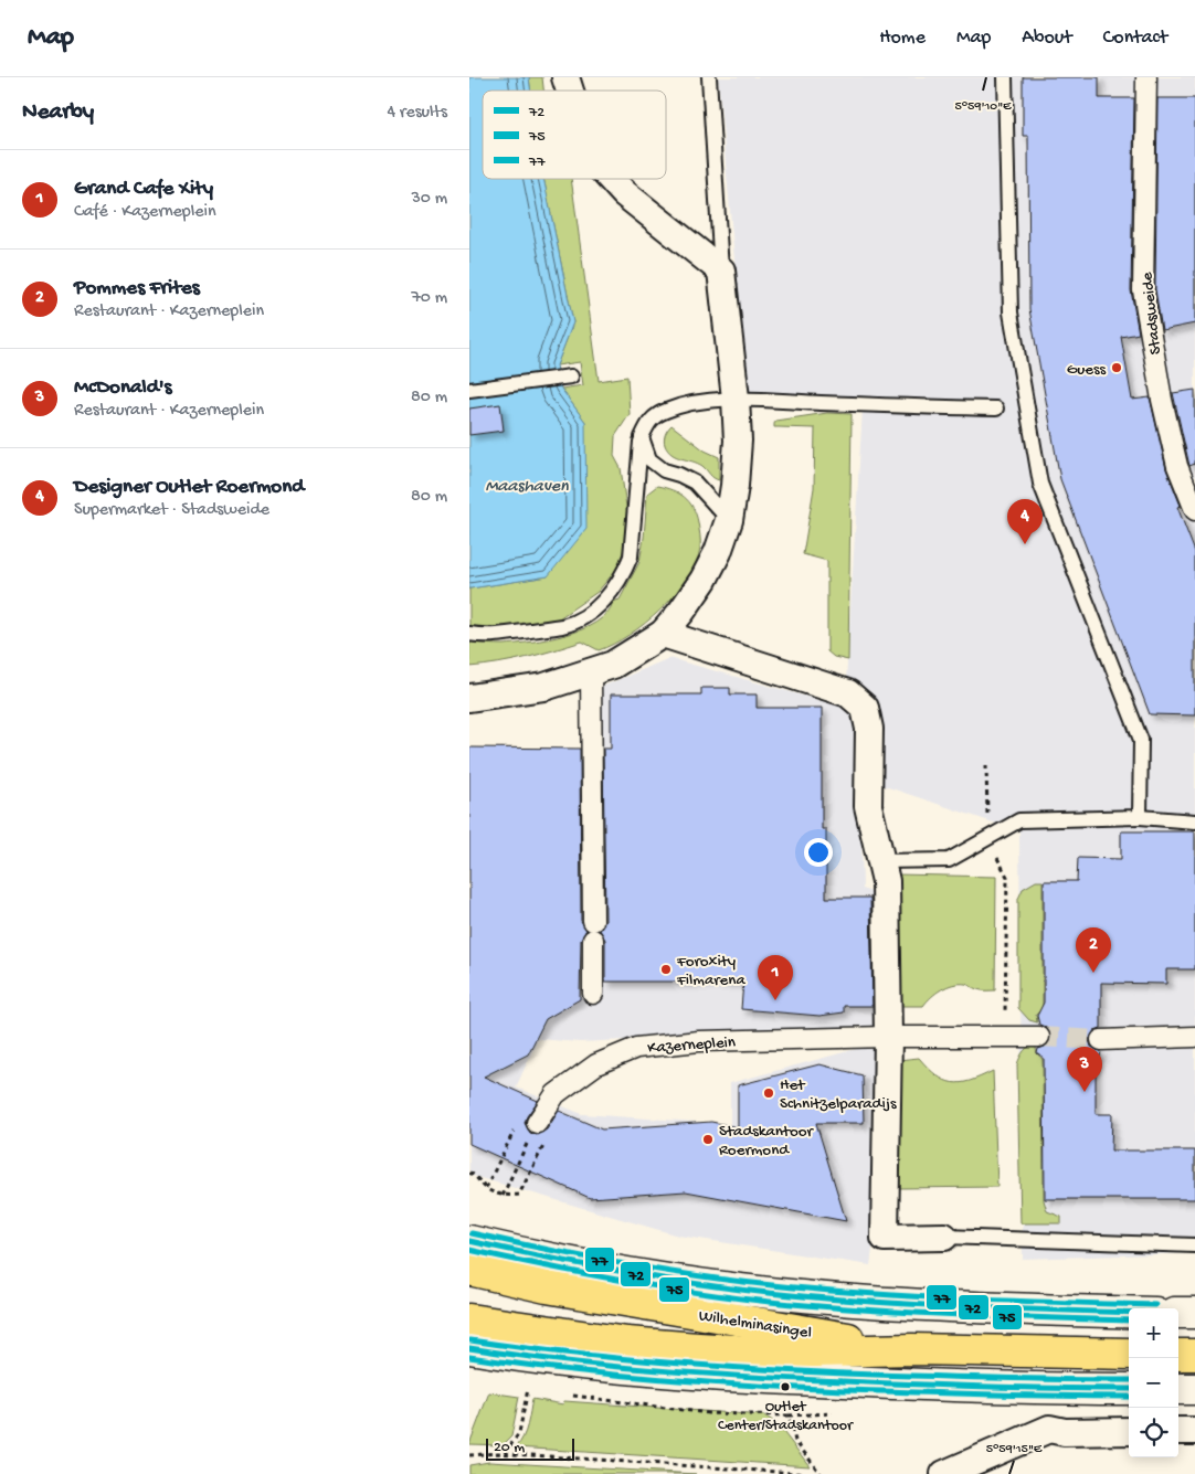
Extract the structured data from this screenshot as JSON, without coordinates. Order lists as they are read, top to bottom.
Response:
{
  "streets": {
    "main road": ["Wilhelminasingel"],
    "street": ["Stadsweide", "Kazerneplein"]
  },
  "water": ["Maashaven"],
  "places": [
    "Guess",
    "Foroxity Filmarena",
    "Het Schnitzelparadijs",
    "Stadskantoor Roermond",
    "Outlet Center/Stadskantoor"
  ],
  "lines": ["transit line 77", "transit line 72", "transit line 75"],
  "legend": ["72", "75", "77"],
  "scale_bar": "20 m",
  "page": {
    "header": "Map",
    "nav": [
      "Home",
      "Map",
      "About",
      "Contact"
    ],
    "heading": ["Nearby", "4 results"],
    "list": [
      {
        "mark": "1",
        "name": "Grand Cafe Xity",
        "note": "Café · Kazerneplein",
        "value": "30 m"
      },
      {
        "mark": "2",
        "name": "Pommes Frites",
        "note": "Restaurant · Kazerneplein",
        "value": "70 m"
      },
      {
        "mark": "3",
        "name": "McDonald's",
        "note": "Restaurant · Kazerneplein",
        "value": "80 m"
      },
      {
        "mark": "4",
        "name": "Designer Outlet Roermond",
        "note": "Supermarket · Stadsweide",
        "value": "80 m"
      }
    ],
    "pins": [
      "4",
      "2",
      "1",
      "3"
    ],
    "map_buttons": ["+", "−"],
    "scale": "20 m"
  },
  "coordinates": ["5°59'10\"E", "5°59'15\"E"]
}
